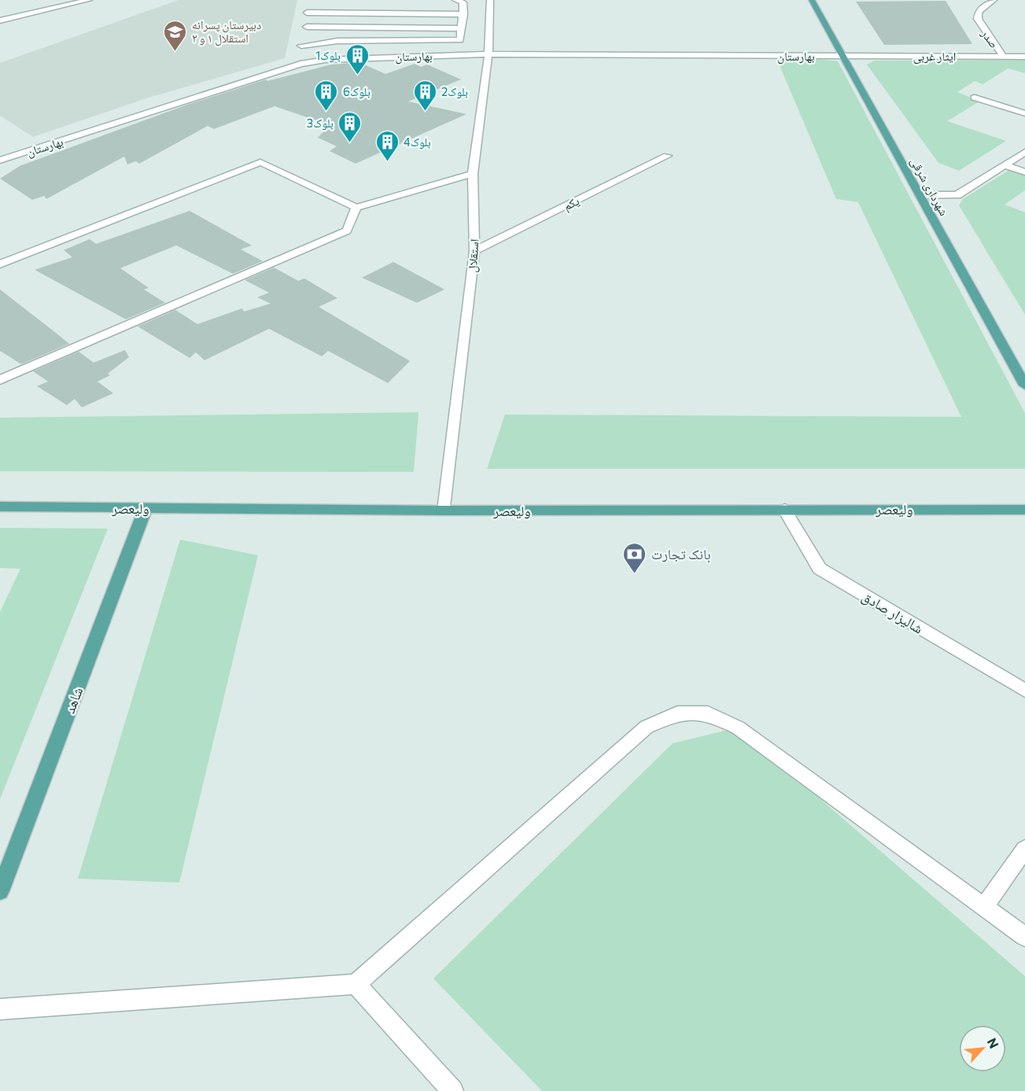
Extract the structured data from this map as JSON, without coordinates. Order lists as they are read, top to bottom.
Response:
{
  "streets": {
    "main road": ["شهرداری شرقی", "ولیعصر", "شاهد"],
    "street": [
      "صدر",
      "بهارستان",
      "ایثار غربی",
      "یکم",
      "استقلال",
      "شالیزار صادق"
    ]
  },
  "crossings": [
    ["صدر", "ایثار غربی"],
    ["بهارستان", "ایثار غربی"],
    ["بهارستان", "شهرداری شرقی"],
    ["بهارستان", "استقلال"],
    ["ایثار غربی", "شهرداری شرقی"],
    ["یکم", "استقلال"],
    ["استقلال", "ولیعصر"],
    ["ولیعصر", "شالیزار صادق"],
    ["ولیعصر", "شاهد"]
  ],
  "places": {
    "school or university": ["دبیرستان پسرانه استقلال ۱ و ۲"],
    "building": [
      "بلوک1",
      "بلوک6",
      "بلوک2",
      "بلوک3",
      "بلوک4"
    ],
    "bank": ["بانک تجارت"]
  },
  "north": "top right"
}
